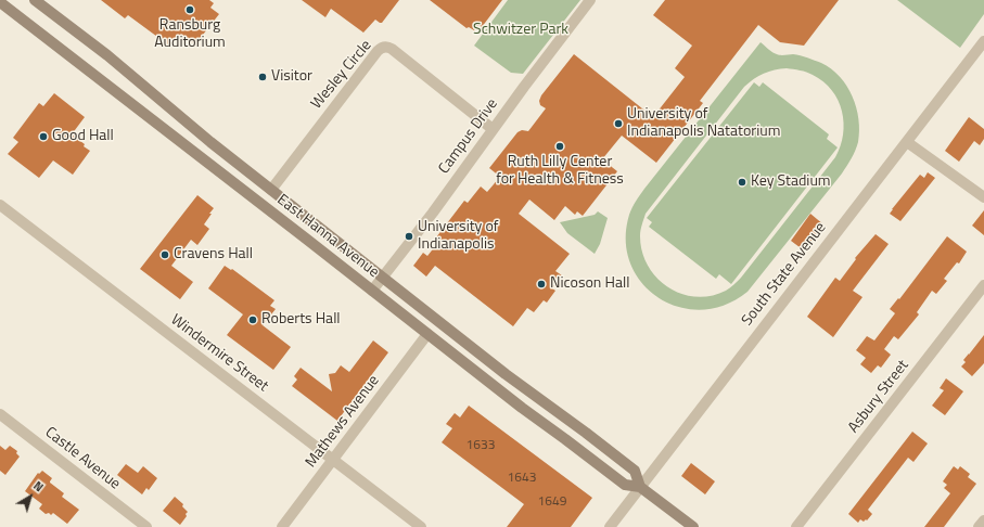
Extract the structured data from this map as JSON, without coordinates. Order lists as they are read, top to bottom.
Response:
{
  "streets": {
    "main road": ["East Hanna Avenue"],
    "street": [
      "Wesley Circle",
      "Campus Drive",
      "South State Avenue",
      "Windermire Street",
      "Asbury Street",
      "Mathews Avenue",
      "Castle Avenue"
    ]
  },
  "crossings": [
    ["Wesley Circle", "Campus Drive"],
    ["Wesley Circle", "East Hanna Avenue"],
    ["Campus Drive", "East Hanna Avenue"],
    ["East Hanna Avenue", "South State Avenue"],
    ["East Hanna Avenue", "Mathews Avenue"],
    ["Windermire Street", "Mathews Avenue"]
  ],
  "parks": ["Schwitzer Park"],
  "places": [
    "Ransburg Auditorium",
    "Visitor",
    "University of Indianapolis Natatorium",
    "Good Hall",
    "Ruth Lilly Center for Health & Fitness",
    "Key Stadium",
    "University of Indianapolis",
    "Cravens Hall",
    "Nicoson Hall",
    "Roberts Hall"
  ],
  "house_numbers": ["1633", "1643", "1649"],
  "north": "top right"
}
